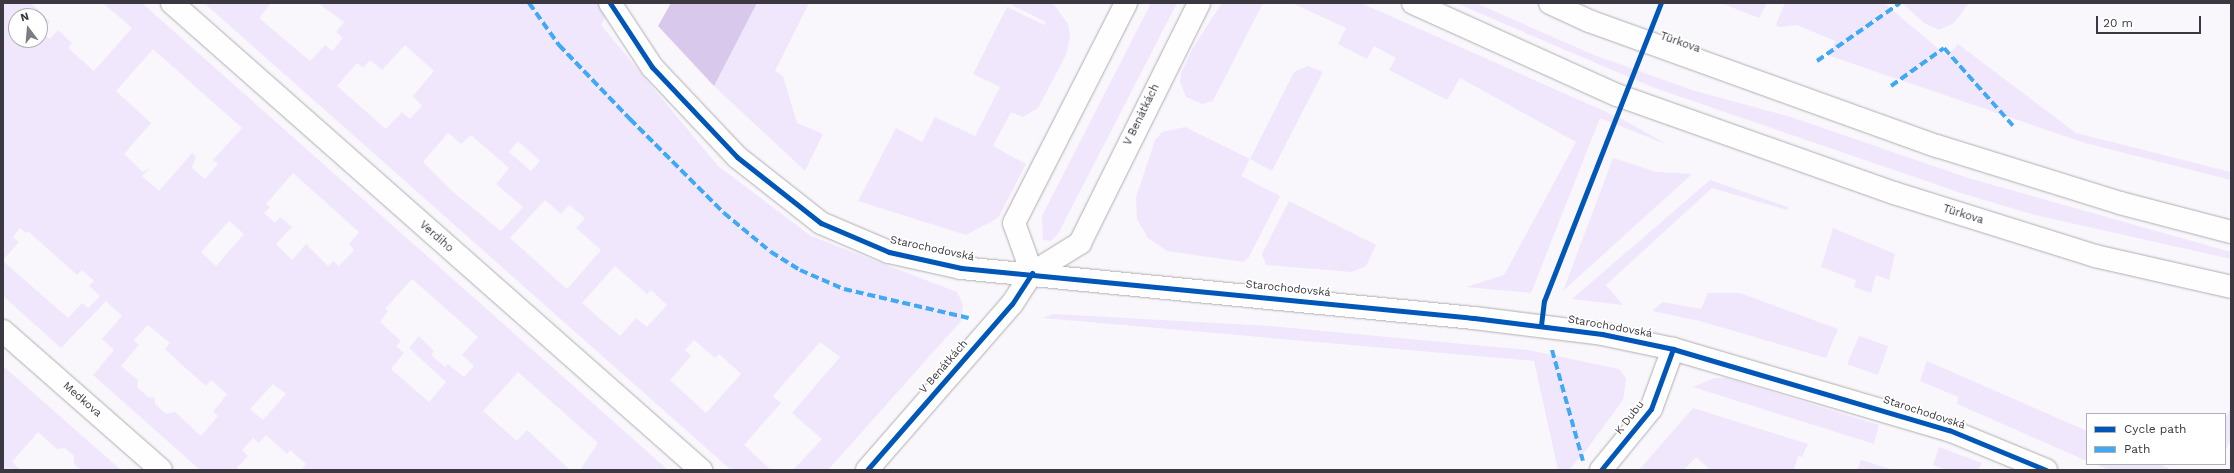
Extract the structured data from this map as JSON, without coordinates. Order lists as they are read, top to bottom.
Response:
{
  "streets": {
    "street": [
      "Türkova",
      "V Benátkách",
      "Verdiho",
      "Starochodovská",
      "Medkova",
      "K Dubu"
    ]
  },
  "crossings": [
    ["V Benátkách", "Starochodovská"],
    ["Starochodovská", "K Dubu"]
  ],
  "legend": ["Cycle path", "Path"],
  "scale_bar": "20 m",
  "north": "top"
}
